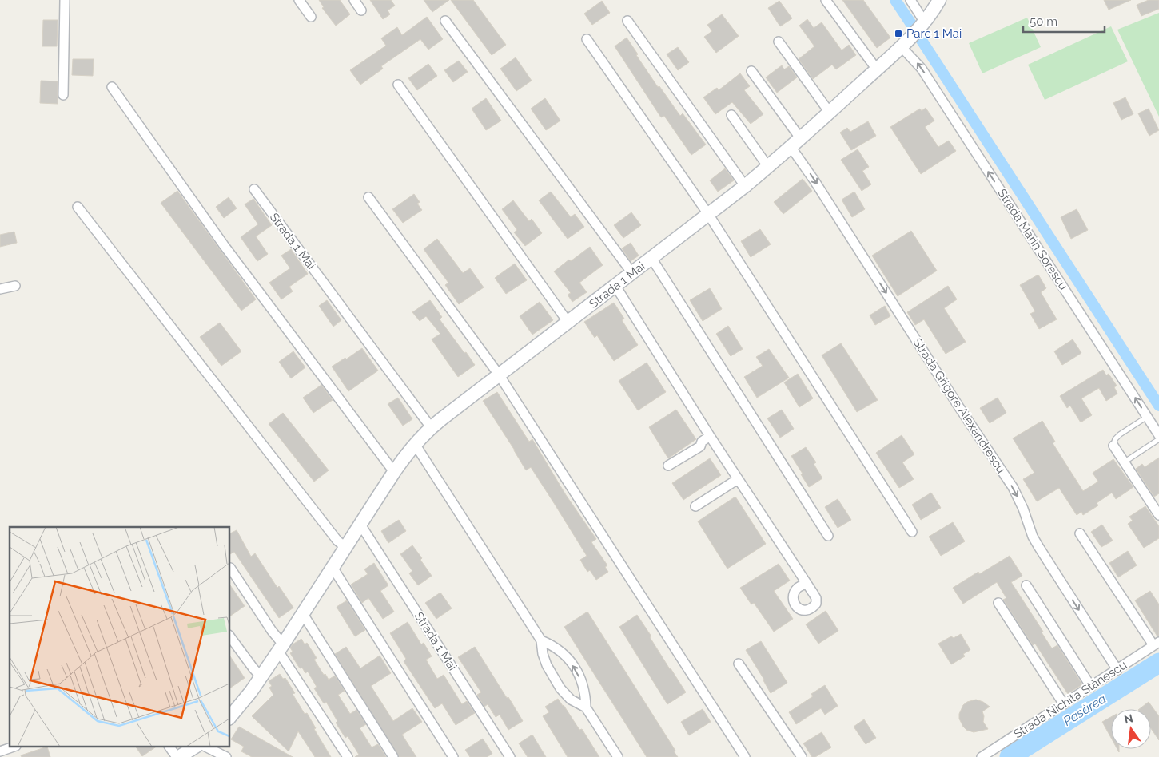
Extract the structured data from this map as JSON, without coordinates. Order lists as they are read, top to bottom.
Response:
{
  "streets": {
    "street": [
      "Strada Marin Sorescu",
      "Strada 1 Mai",
      "Strada Grigore Alexandrescu",
      "Strada Nichita Stănescu"
    ]
  },
  "crossings": [
    ["Strada Marin Sorescu", "Strada 1 Mai"],
    ["Strada 1 Mai", "Strada Grigore Alexandrescu"],
    ["Strada Grigore Alexandrescu", "Strada Nichita Stănescu"]
  ],
  "one_way": ["Strada Marin Sorescu"],
  "water": ["Pasărea"],
  "places": {
    "transit": ["Parc 1 Mai"]
  },
  "scale_bar": "50 m",
  "north": "top"
}
